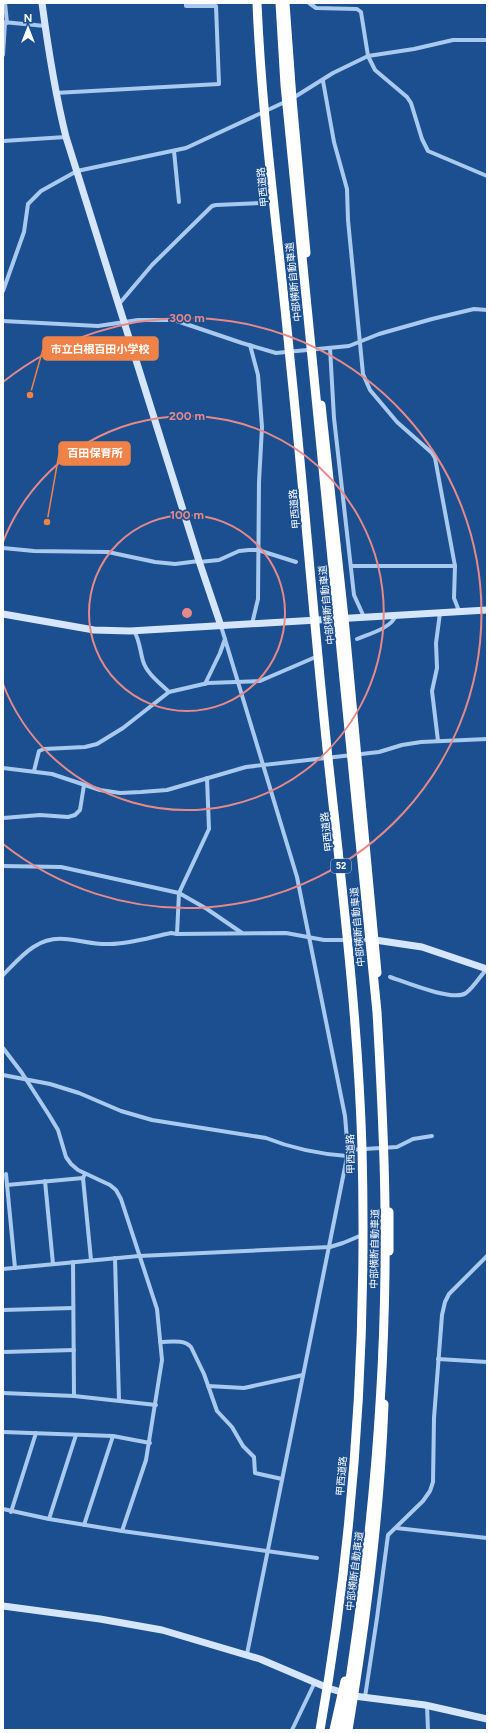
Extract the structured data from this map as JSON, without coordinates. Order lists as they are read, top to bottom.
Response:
{
  "streets": {
    "highway": ["甲西道路", "中部横断自動車道", "52"]
  },
  "places": ["市立白根百田小学校", "百田保育所"],
  "north": "top",
  "rings": ["300 m", "200 m", "100 m"]
}
